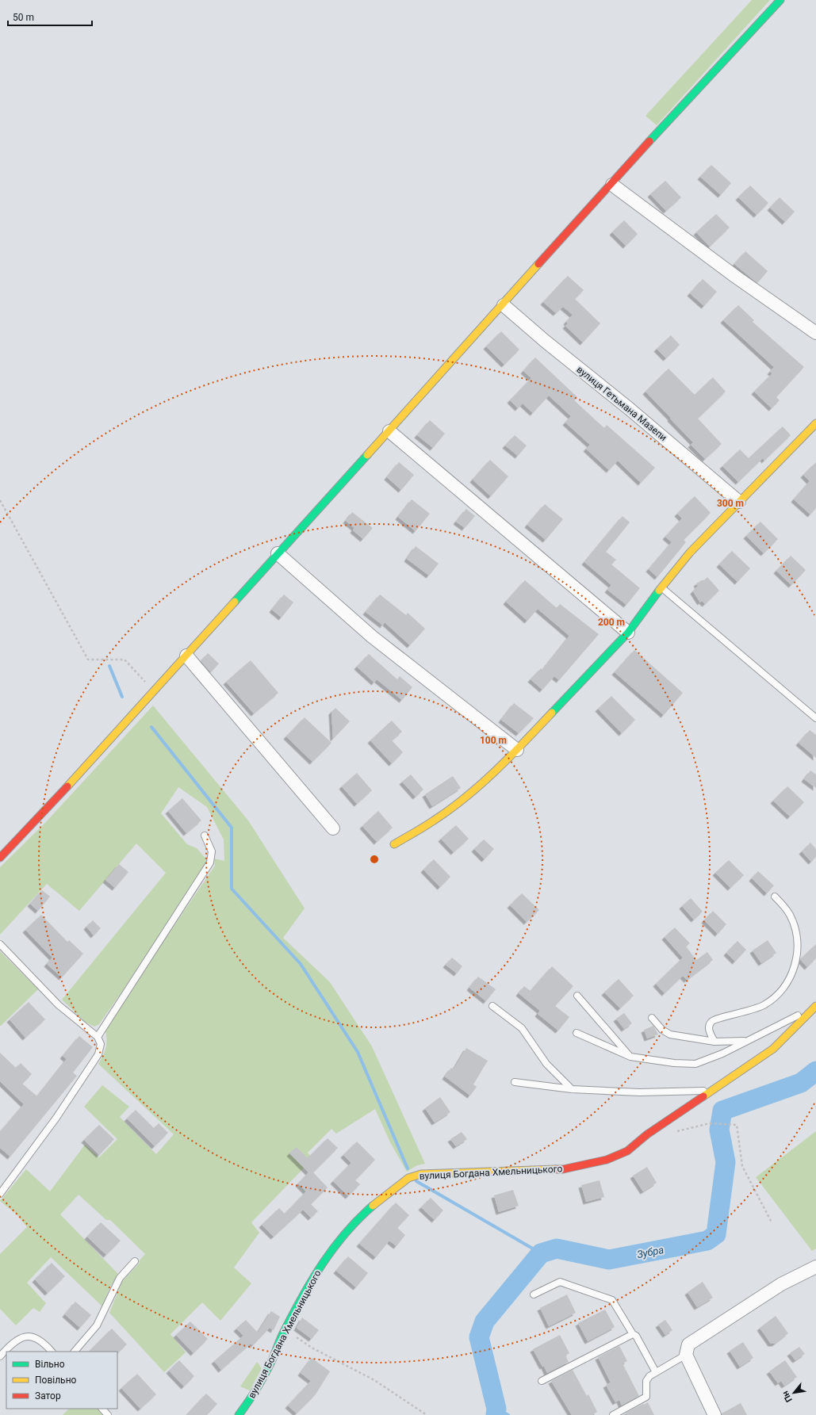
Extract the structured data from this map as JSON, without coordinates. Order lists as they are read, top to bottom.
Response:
{
  "streets": {
    "street": ["вулиця Гетьмана Мазепи", "вулиця Богдана Хмельницького"]
  },
  "water": ["Зубра"],
  "legend": ["Вільно", "Повільно", "Затор"],
  "scale_bar": "50 m",
  "north": "bottom left",
  "rings": ["300 m", "200 m", "100 m"]
}
